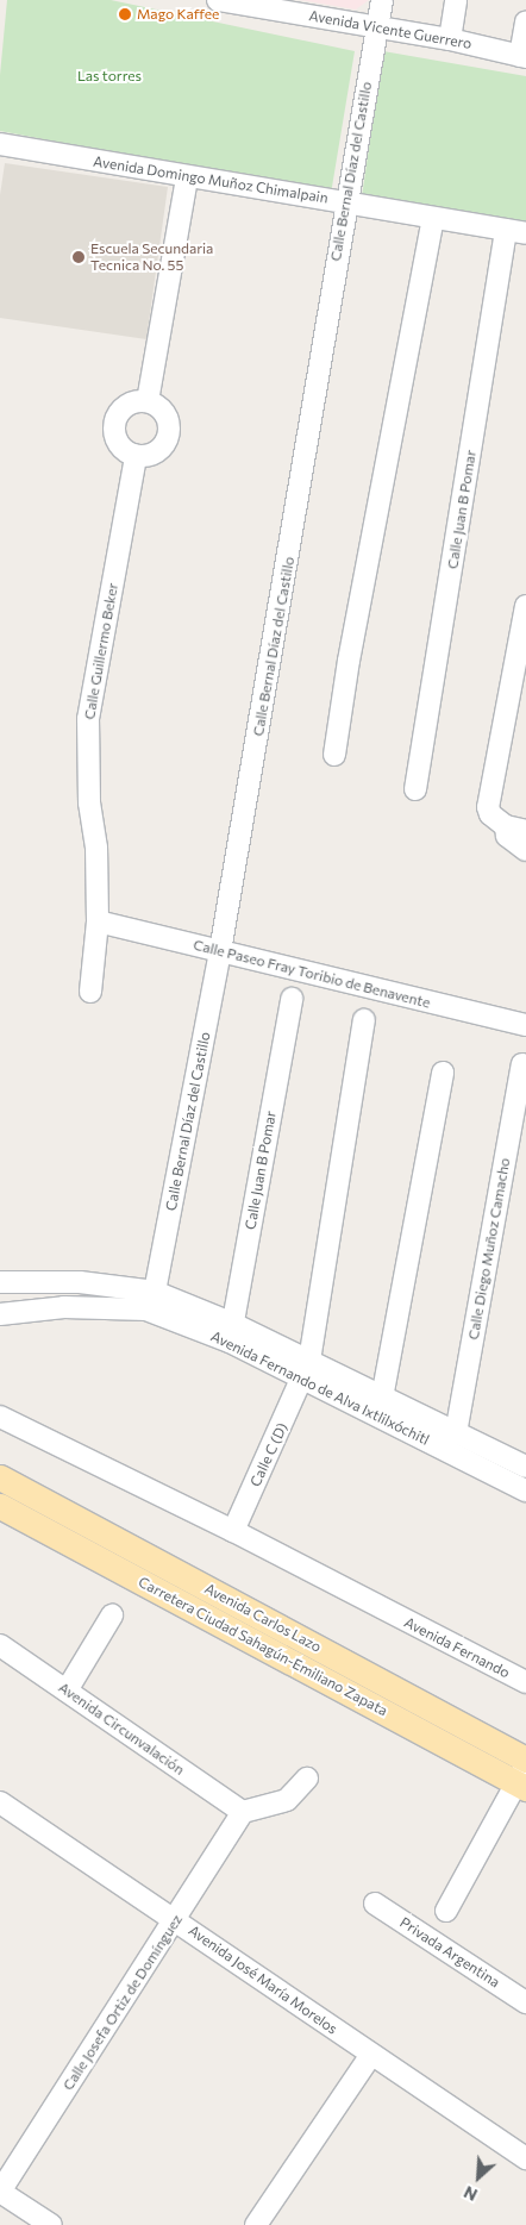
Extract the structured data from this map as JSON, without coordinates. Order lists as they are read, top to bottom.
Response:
{
  "streets": {
    "main road": ["Avenida Carlos Lazo", "Carretera Ciudad Sahagún-Emiliano Zapata"],
    "street": [
      "Avenida Vicente Guerrero",
      "Calle Bernal Díaz del Castillo",
      "Avenida Domingo Muñoz Chimalpain",
      "Calle Juan B Pomar",
      "Calle Guillermo Beker",
      "Calle Paseo Fray Toribio de Benavente",
      "Calle Diego Muñoz Camacho",
      "Avenida Fernando de Alva Ixtlilxóchitl",
      "Calle C (D)",
      "Avenida Fernando",
      "Avenida Circunvalación",
      "Privada Argentina",
      "Avenida José María Morelos",
      "Calle Josefa Ortiz de Domínguez"
    ]
  },
  "crossings": [
    ["Avenida Vicente Guerrero", "Calle Bernal Díaz del Castillo"],
    ["Calle Bernal Díaz del Castillo", "Avenida Domingo Muñoz Chimalpain"],
    ["Calle Bernal Díaz del Castillo", "Calle Paseo Fray Toribio de Benavente"],
    ["Calle Bernal Díaz del Castillo", "Avenida Fernando de Alva Ixtlilxóchitl"],
    ["Avenida Domingo Muñoz Chimalpain", "Calle Juan B Pomar"],
    ["Calle Juan B Pomar", "Avenida Fernando de Alva Ixtlilxóchitl"],
    ["Calle Guillermo Beker", "Calle Paseo Fray Toribio de Benavente"],
    ["Calle Diego Muñoz Camacho", "Avenida Fernando de Alva Ixtlilxóchitl"],
    ["Avenida Fernando de Alva Ixtlilxóchitl", "Calle C (D)"],
    ["Calle C (D)", "Avenida Fernando"],
    ["Avenida Circunvalación", "Calle Josefa Ortiz de Domínguez"],
    ["Avenida José María Morelos", "Calle Josefa Ortiz de Domínguez"]
  ],
  "parks": ["Las torres"],
  "places": ["Mago Kaffee", "Escuela Secundaria Tecnica No. 55"],
  "north": "bottom left"
}
